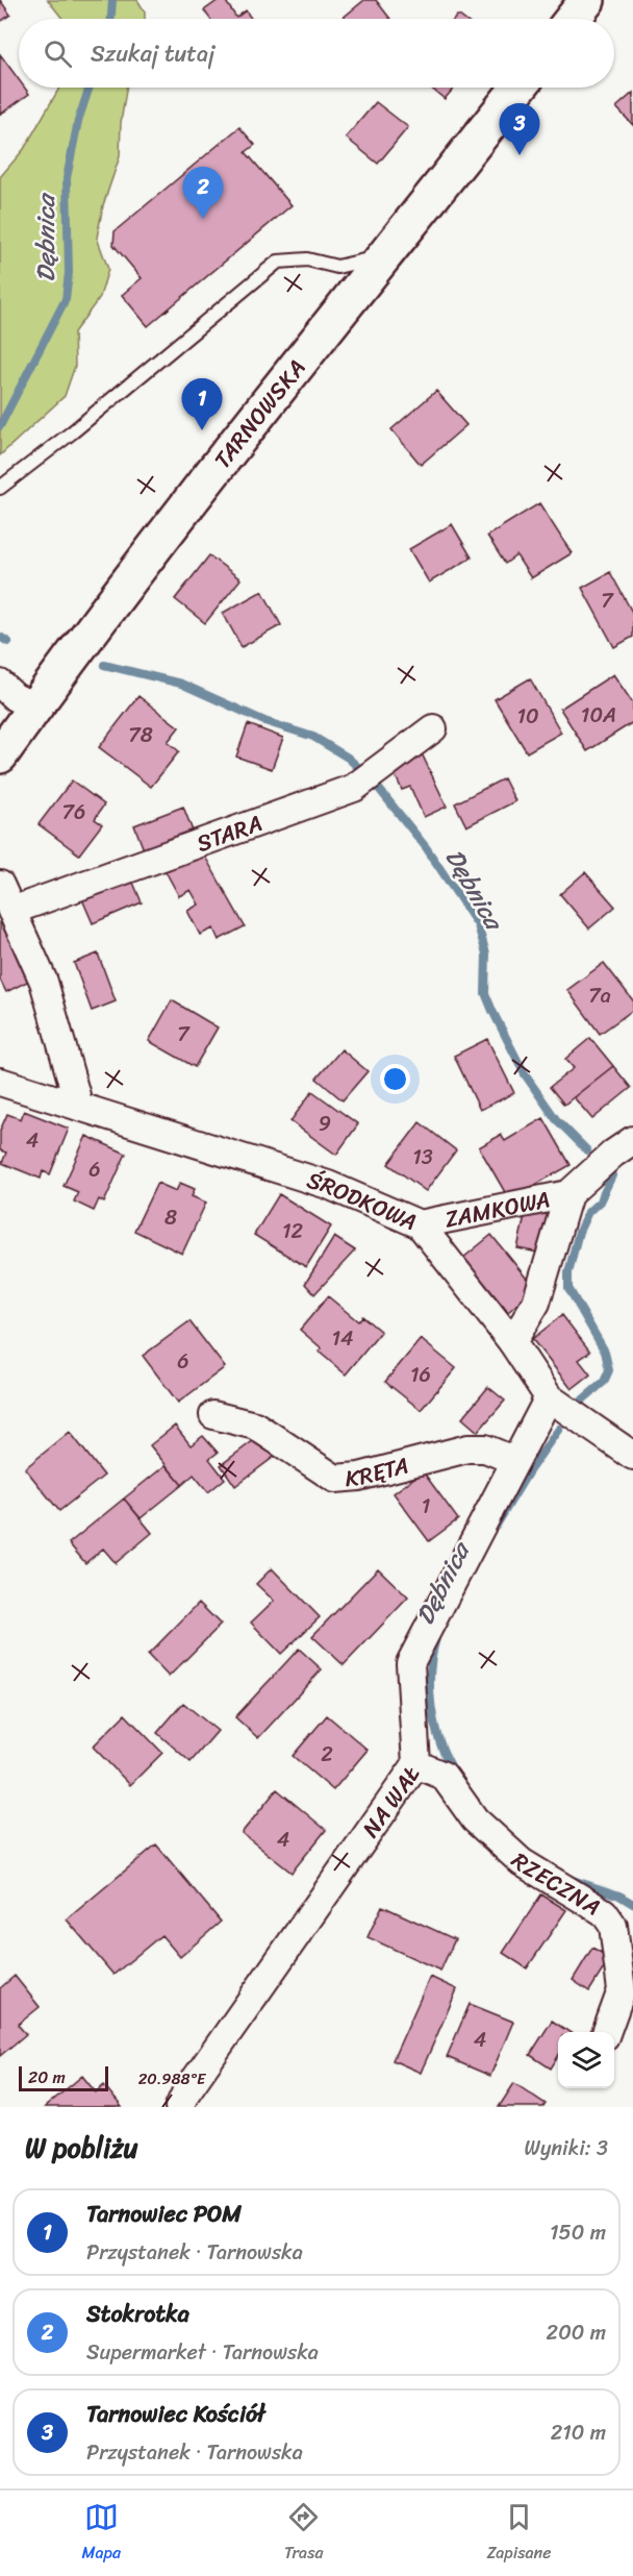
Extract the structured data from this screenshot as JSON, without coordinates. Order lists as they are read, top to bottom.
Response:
{
  "streets": {
    "main road": ["TARNOWSKA"],
    "street": [
      "STARA",
      "ŚRODKOWA",
      "ZAMKOWA",
      "KRĘTA",
      "NA WAŁ",
      "RZECZNA"
    ]
  },
  "crossings": [
    ["ŚRODKOWA", "ZAMKOWA"],
    ["ŚRODKOWA", "NA WAŁ"],
    ["KRĘTA", "NA WAŁ"],
    ["NA WAŁ", "RZECZNA"]
  ],
  "water": ["Dębnica"],
  "house_numbers": [
    "7",
    "10A",
    "10",
    "78",
    "76",
    "7a",
    "7",
    "9",
    "4",
    "13",
    "6",
    "8",
    "12",
    "14",
    "6",
    "16",
    "1",
    "2",
    "4",
    "4"
  ],
  "scale_bar": "20 m",
  "page": {
    "search": "Szukaj tutaj",
    "pins": ["3", "2", "1"],
    "scale": "20 m",
    "heading": ["W pobliżu", "Wyniki: 3"],
    "list": [
      {
        "mark": "1",
        "name": "Tarnowiec POM",
        "note": "Przystanek · Tarnowska",
        "value": "150 m"
      },
      {
        "mark": "2",
        "name": "Stokrotka",
        "note": "Supermarket · Tarnowska",
        "value": "200 m"
      },
      {
        "mark": "3",
        "name": "Tarnowiec Kościół",
        "note": "Przystanek · Tarnowska",
        "value": "210 m"
      }
    ],
    "nav": ["Mapa", "Trasa", "Zapisane"]
  },
  "coordinates": ["20.988°E"]
}
